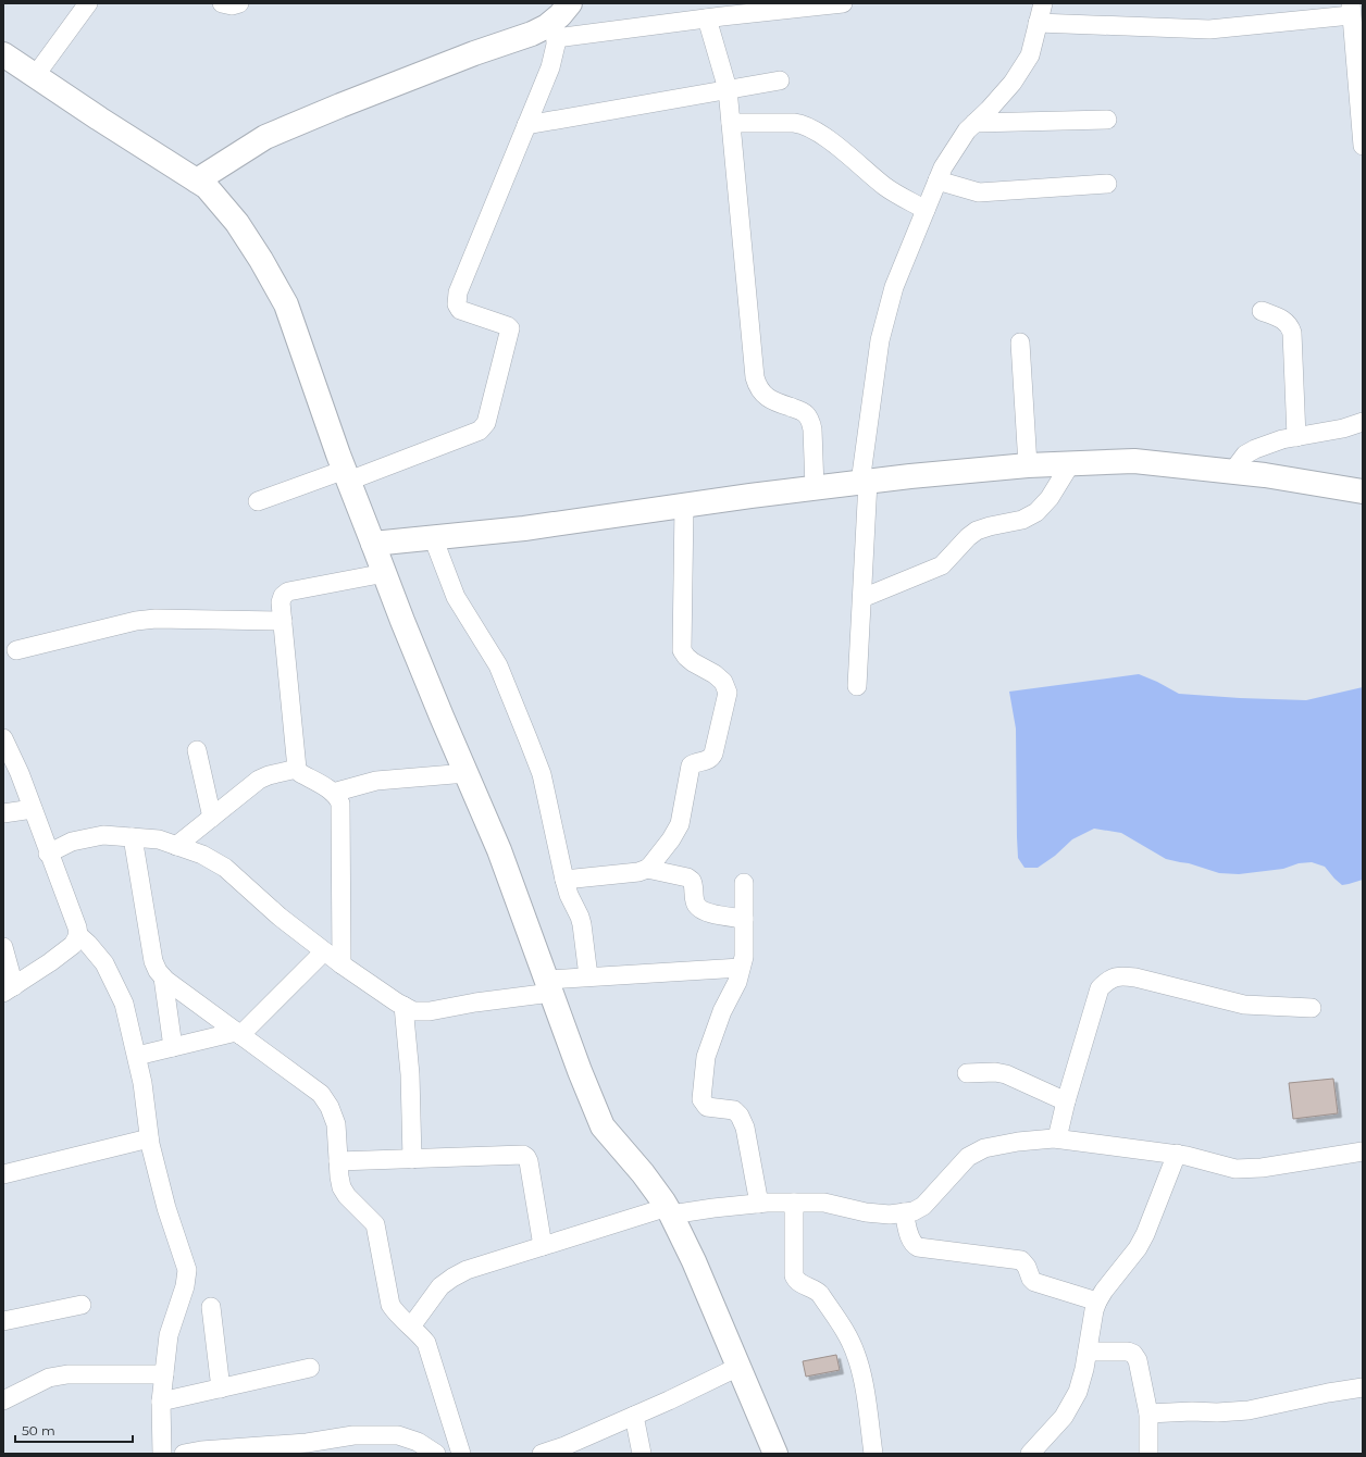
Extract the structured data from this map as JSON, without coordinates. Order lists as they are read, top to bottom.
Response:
{
  "scale_bar": "50 m"
}
